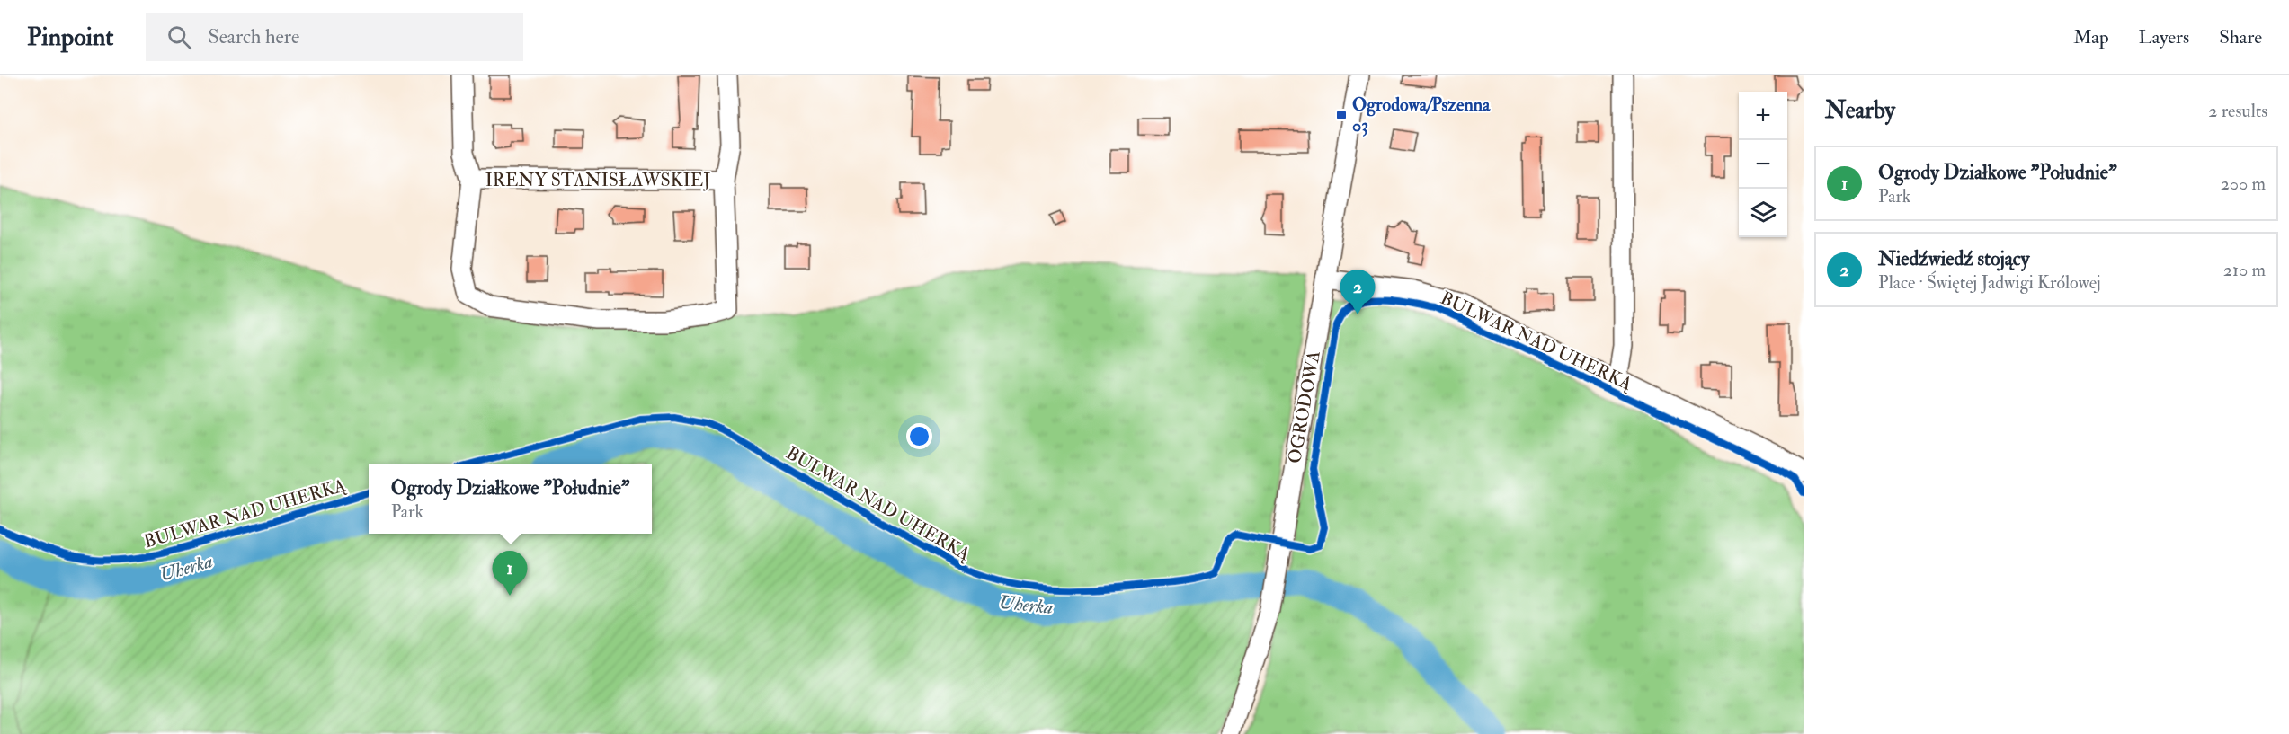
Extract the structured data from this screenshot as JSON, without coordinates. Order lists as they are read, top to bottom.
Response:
{
  "streets": {
    "street": ["IRENY STANISŁAWSKIEJ", "OGRODOWA"],
    "cycle path": ["BULWAR NAD UHERKĄ"]
  },
  "water": ["Uherka"],
  "places": {
    "transit": ["Ogrodowa/Pszenna 03"]
  },
  "page": {
    "header": "Pinpoint",
    "search": "Search here",
    "nav": ["Map", "Layers", "Share"],
    "heading": ["Nearby", "2 results"],
    "map_buttons": ["+", "−"],
    "list": [
      {
        "mark": "1",
        "name": "Ogrody Działkowe \"Południe\"",
        "note": "Park",
        "value": "200 m"
      },
      {
        "mark": "2",
        "name": "Niedźwiedź stojący",
        "note": "Place · Świętej Jadwigi Królowej",
        "value": "210 m"
      }
    ],
    "pins": ["2", "1"],
    "popup": ["Ogrody Działkowe \"Południe\"", "Park"]
  }
}
